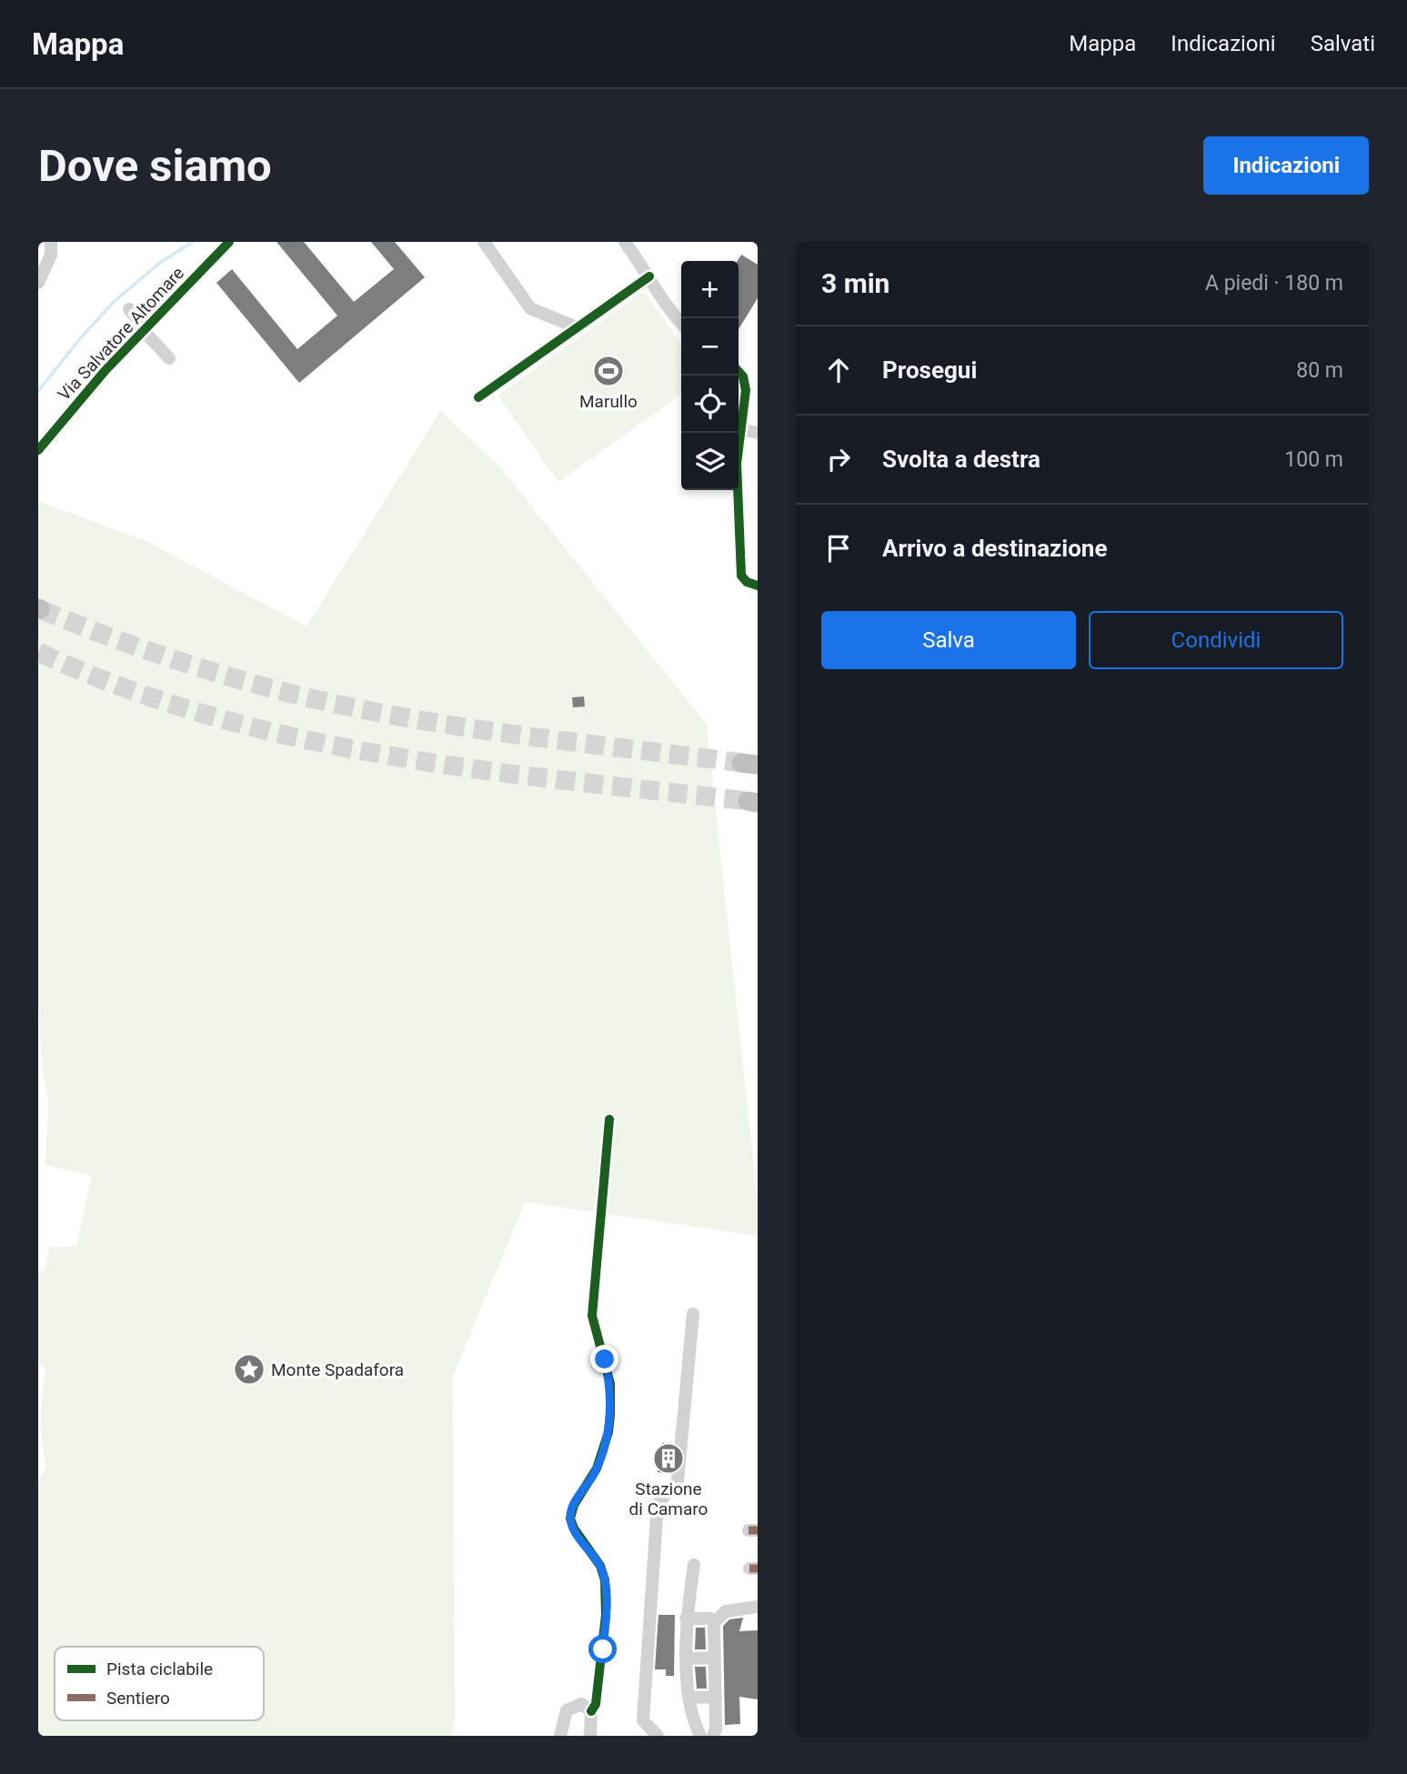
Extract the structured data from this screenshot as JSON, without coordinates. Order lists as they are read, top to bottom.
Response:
{
  "streets": {
    "street": ["Via Salvatore Altomare"]
  },
  "places": {
    "sports": ["Marullo"],
    "place": ["Monte Spadafora"],
    "building": ["Stazione di Camaro"]
  },
  "legend": ["Pista ciclabile", "Sentiero"],
  "page": {
    "header": "Mappa",
    "nav": ["Mappa", "Indicazioni", "Salvati"],
    "buttons": [
      "Indicazioni",
      ["Salva", "Condividi"]
    ],
    "title": "Dove siamo",
    "heading": ["3 min", "A piedi · 180 m"],
    "map_buttons": ["+", "−"],
    "list": [
      ["Prosegui", "80 m"],
      ["Svolta a destra", "100 m"],
      "Arrivo a destinazione"
    ]
  }
}
